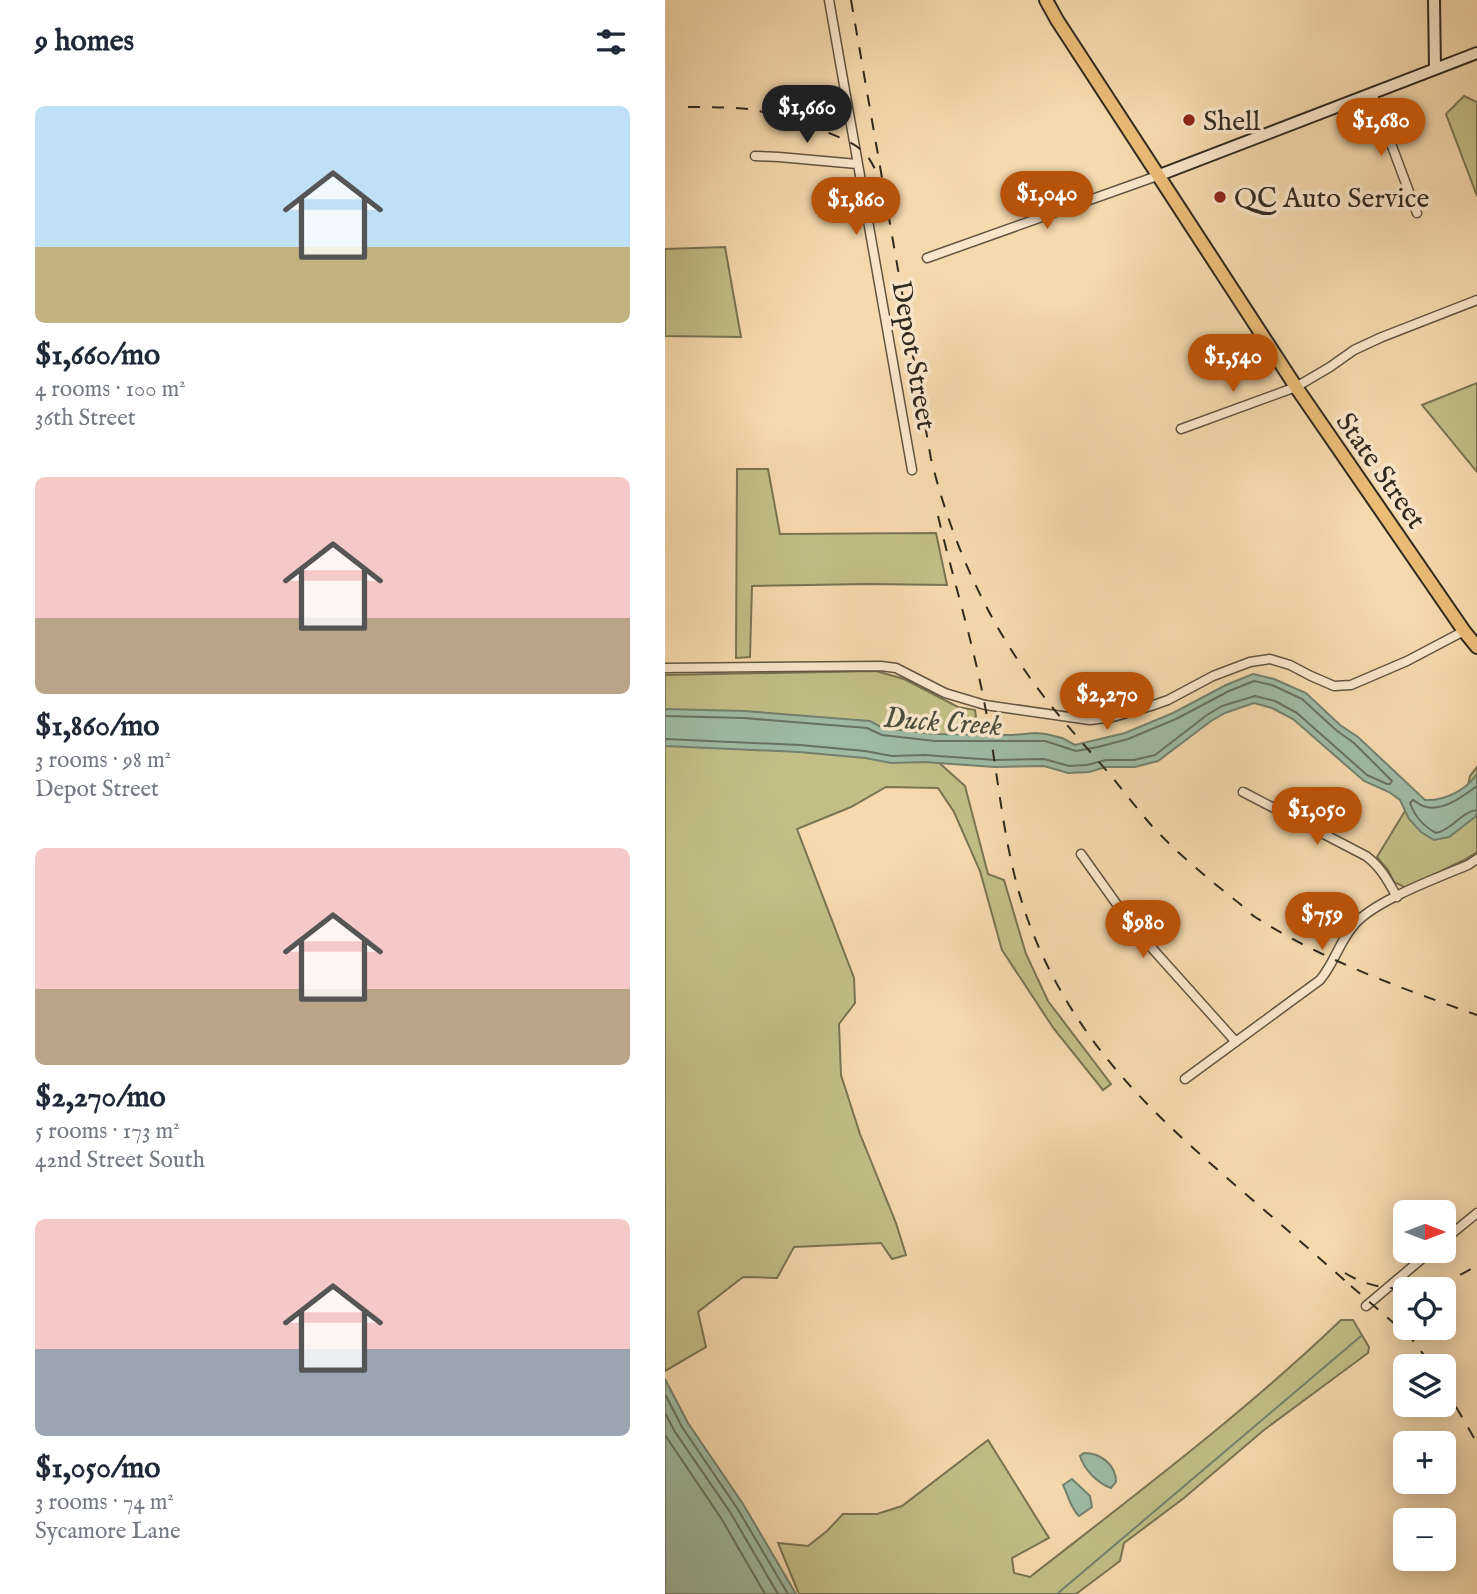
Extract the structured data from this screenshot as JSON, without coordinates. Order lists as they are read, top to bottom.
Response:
{
  "streets": {
    "main road": ["State Street"],
    "street": ["Depot Street"]
  },
  "water": ["Duck Creek"],
  "places": ["Shell", "QC Auto Service"],
  "north": "right",
  "page": {
    "heading": "9 homes",
    "list": [
      {
        "name": "$1,660/mo",
        "note": "4 rooms · 100 m² · 36th Street"
      },
      {
        "name": "$1,860/mo",
        "note": "3 rooms · 98 m² · Depot Street"
      },
      {
        "name": "$2,270/mo",
        "note": "5 rooms · 173 m² · 42nd Street South"
      },
      {
        "name": "$1,050/mo",
        "note": "3 rooms · 74 m² · Sycamore Lane"
      }
    ],
    "price": [
      "$1,660",
      "$1,680",
      "$1,040",
      "$1,860",
      "$1,540",
      "$2,270",
      "$1,050",
      "$759",
      "$980"
    ],
    "map_buttons": ["+", "−"]
  }
}
